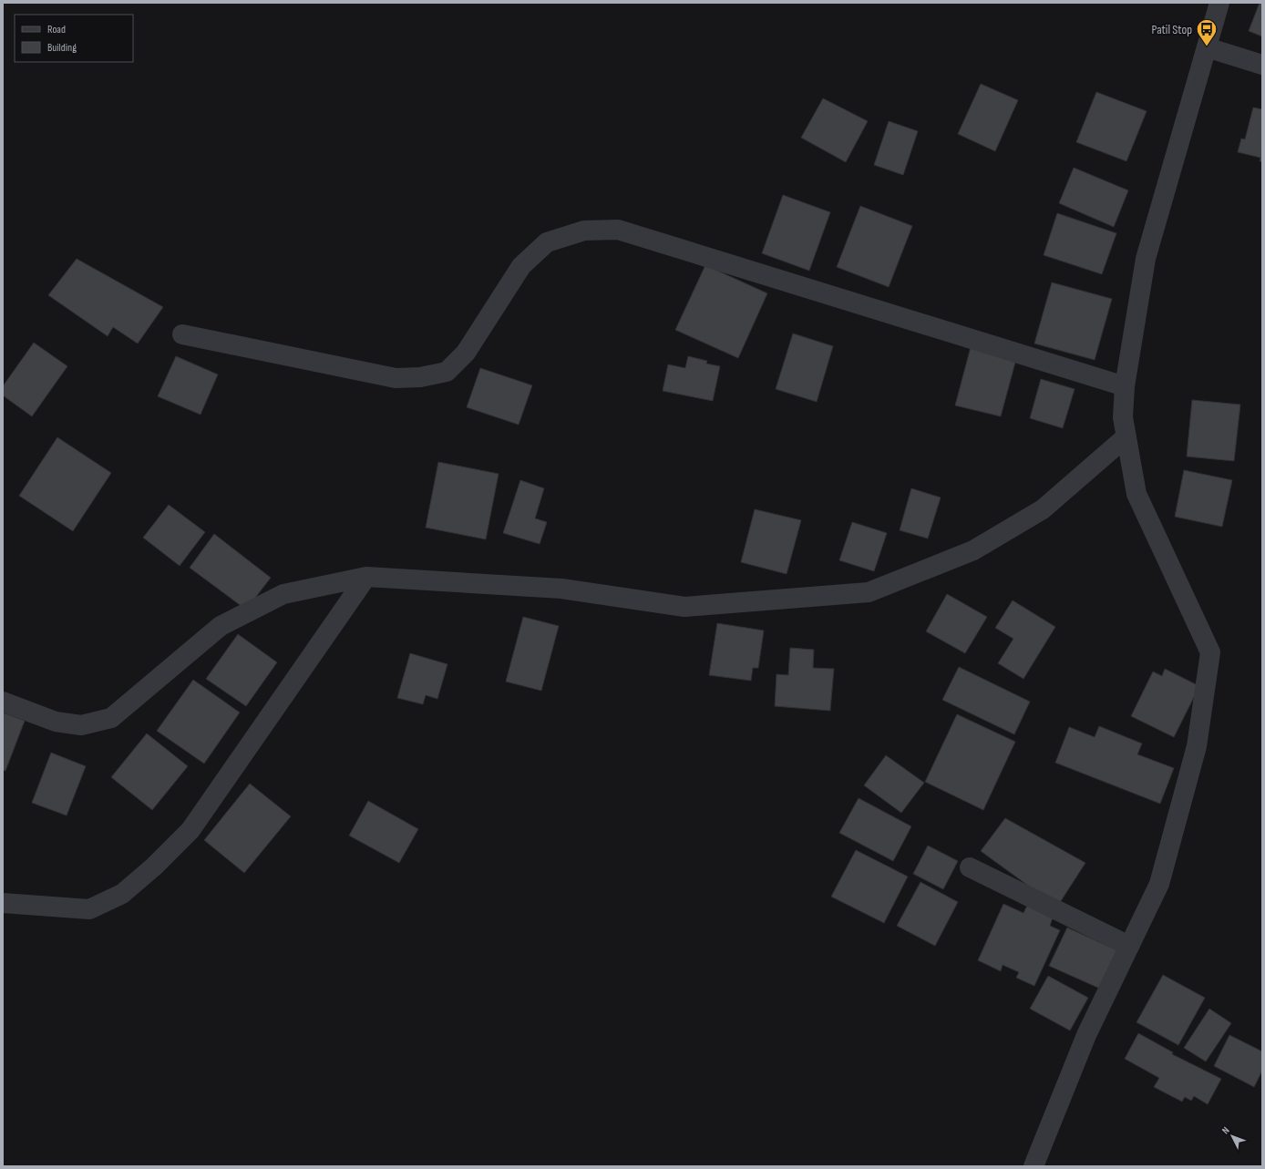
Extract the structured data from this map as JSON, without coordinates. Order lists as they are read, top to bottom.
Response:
{
  "places": {
    "bus stop": ["Patil Stop"]
  },
  "legend": ["Road", "Building"],
  "north": "top left"
}
